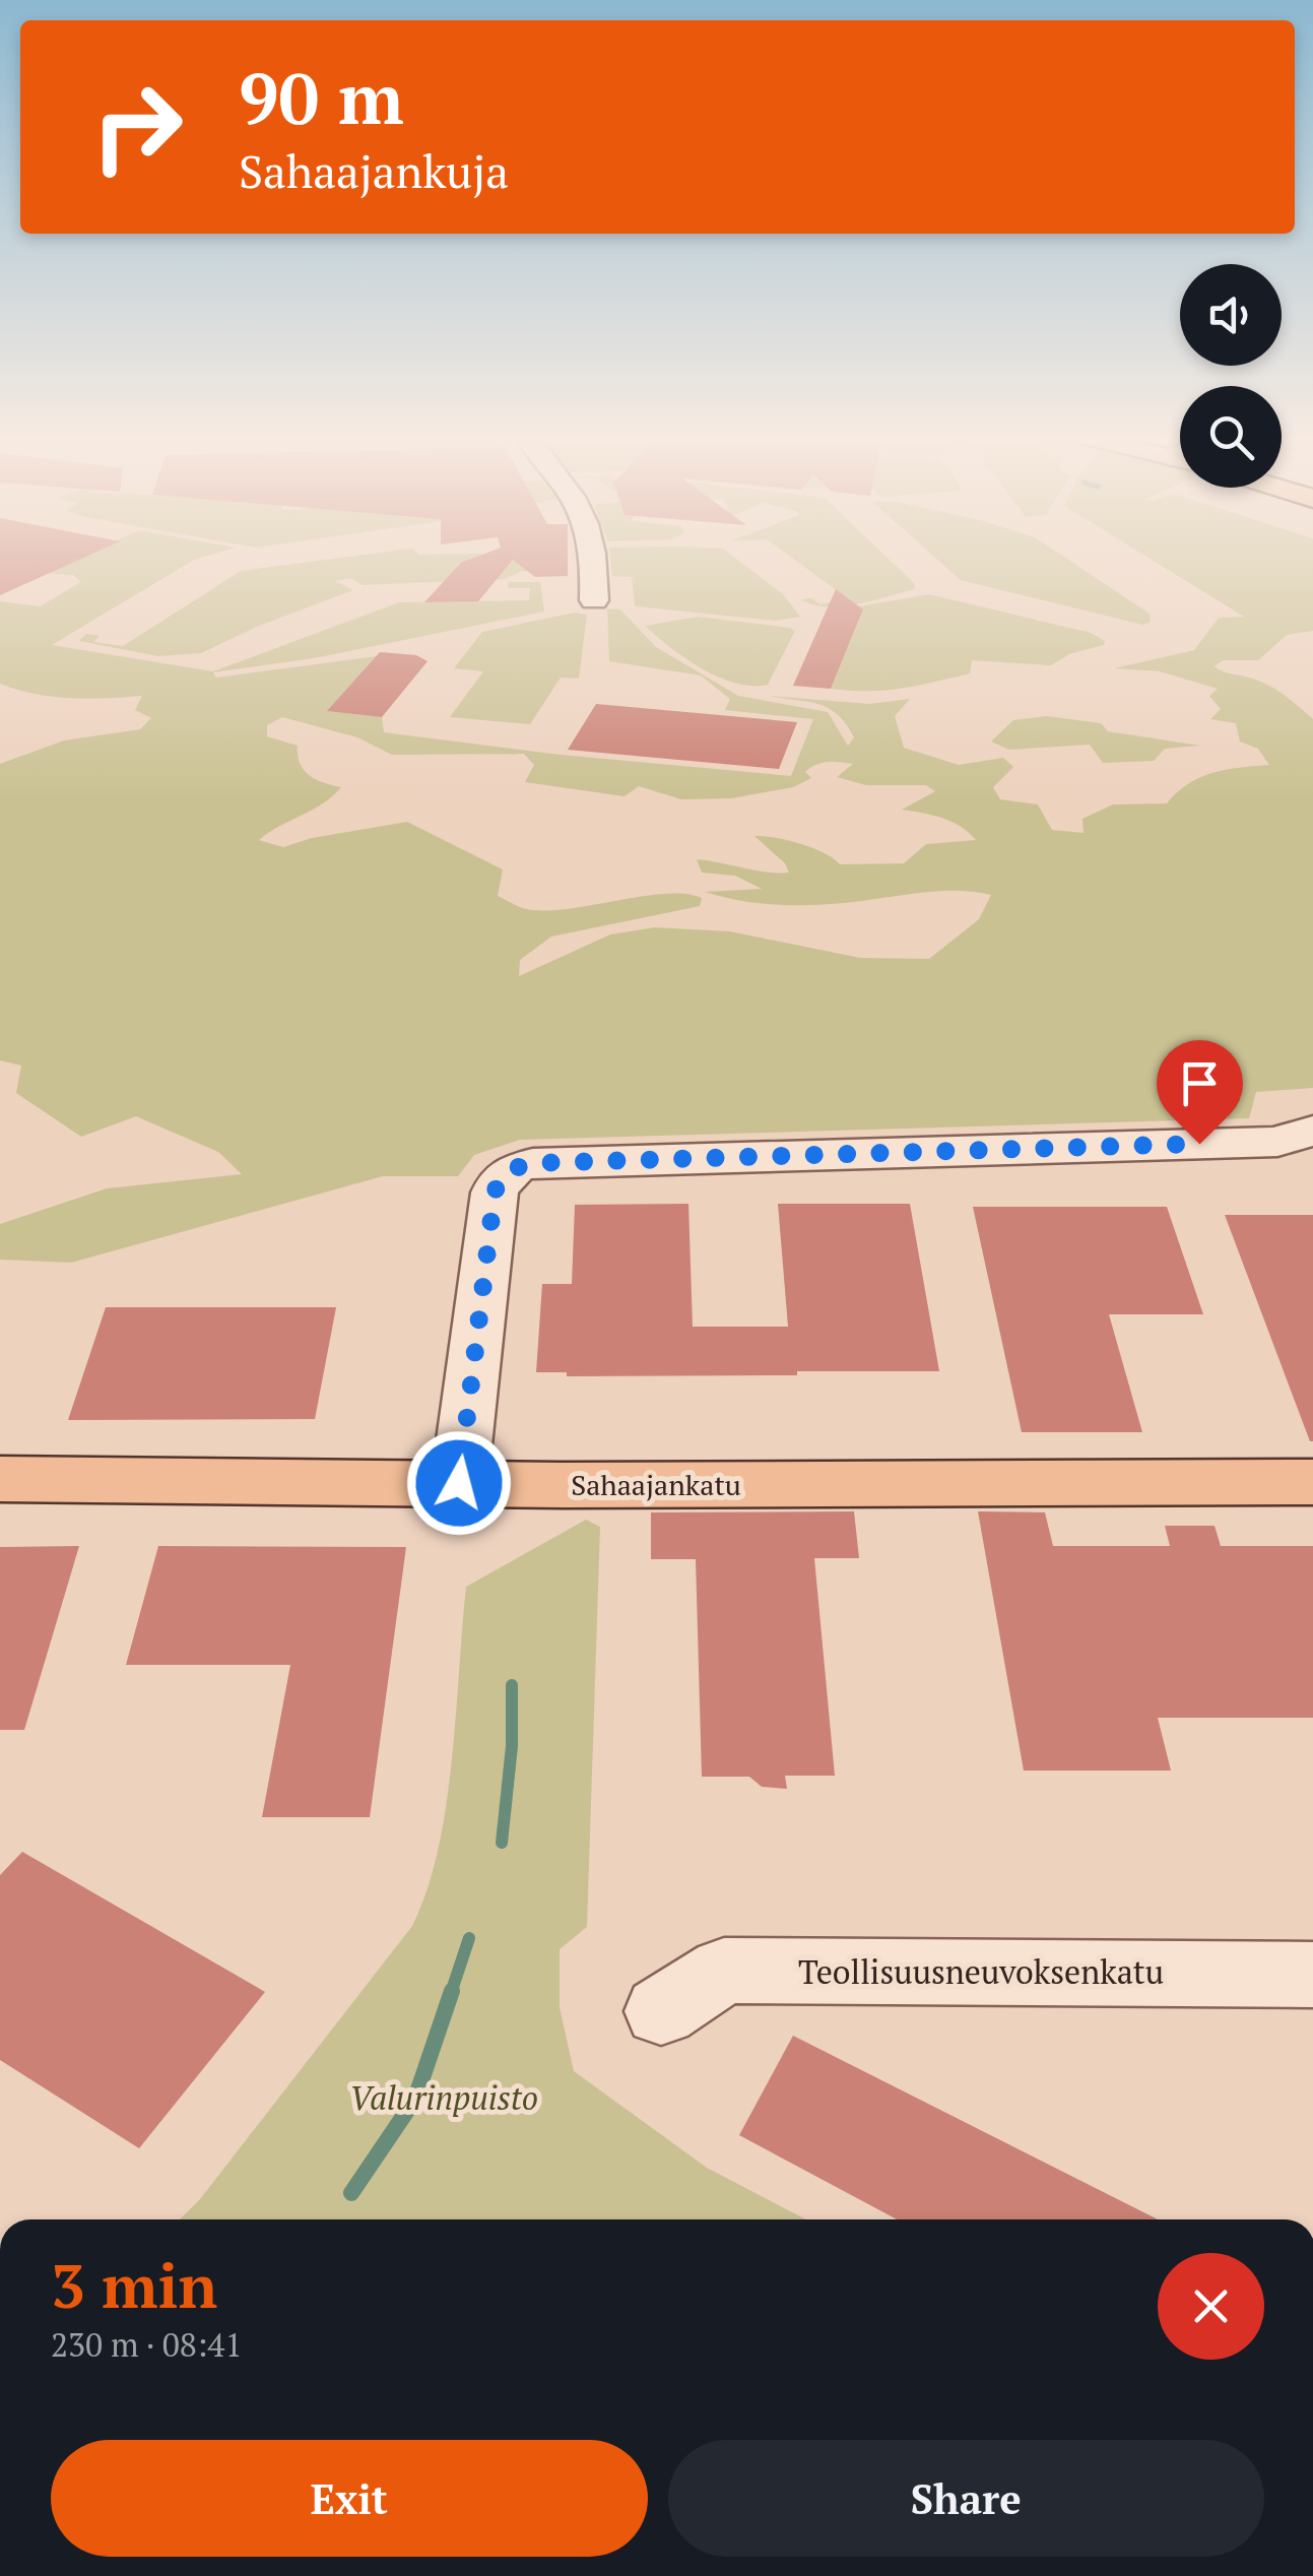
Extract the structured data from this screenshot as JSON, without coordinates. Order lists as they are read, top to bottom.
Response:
{
  "streets": {
    "main road": ["Sahaajankatu"],
    "street": ["Teollisuusneuvoksenkatu"]
  },
  "parks": ["Valurinpuisto"],
  "page": {
    "turn": ["90 m", "Sahaajankuja"],
    "heading": ["3 min", "230 m · 08:41"],
    "buttons": ["Exit", "Share"]
  }
}
